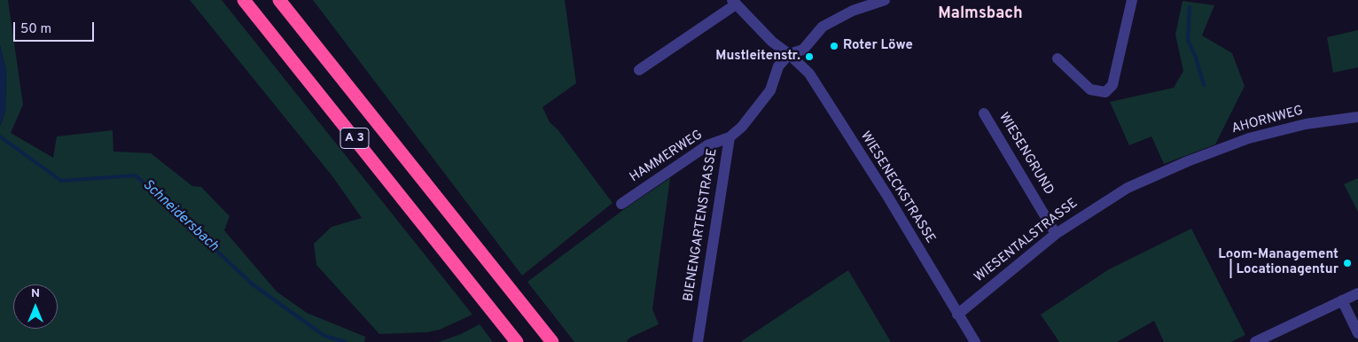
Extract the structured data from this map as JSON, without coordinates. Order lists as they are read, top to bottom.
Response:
{
  "streets": {
    "highway": ["A 3"],
    "street": [
      "AHORNWEG",
      "WIESENGRUND",
      "HAMMERWEG",
      "WIESENECKSTRASSE",
      "BIENENGARTENSTRASSE",
      "WIESENTALSTRASSE"
    ]
  },
  "crossings": [
    ["AHORNWEG", "WIESENTALSTRASSE"],
    ["WIESENGRUND", "WIESENTALSTRASSE"],
    ["HAMMERWEG", "BIENENGARTENSTRASSE"],
    ["WIESENECKSTRASSE", "BIENENGARTENSTRASSE"],
    ["WIESENECKSTRASSE", "WIESENTALSTRASSE"]
  ],
  "districts": ["Malmsbach"],
  "water": ["Schneidersbach"],
  "places": ["Roter Löwe", "Mustleitenstr.", "Loom-Management | Locationagentur"],
  "scale_bar": "50 m",
  "north": "top"
}
